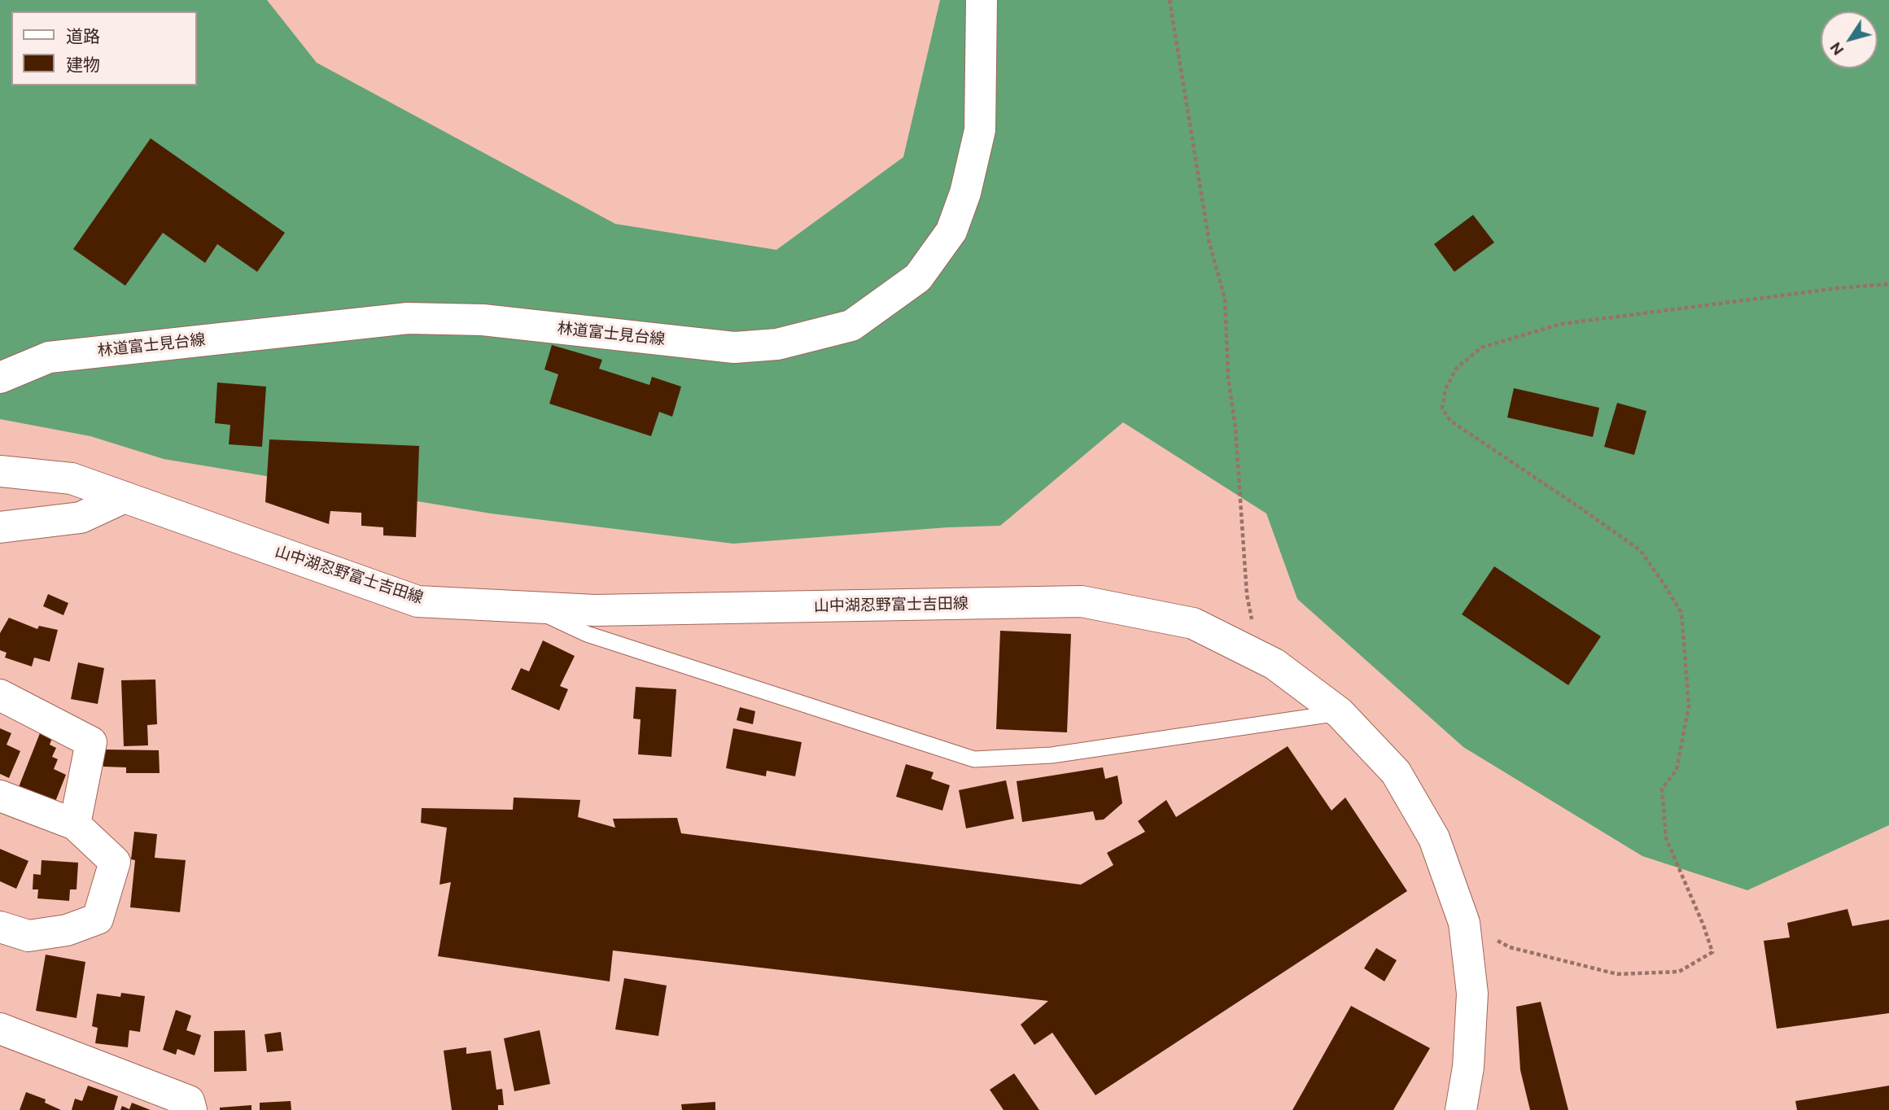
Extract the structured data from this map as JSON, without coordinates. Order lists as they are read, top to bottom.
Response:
{
  "streets": {
    "street": ["林道富士見台線", "山中湖忍野富士吉田線"]
  },
  "legend": ["道路", "建物"],
  "north": "bottom left"
}
